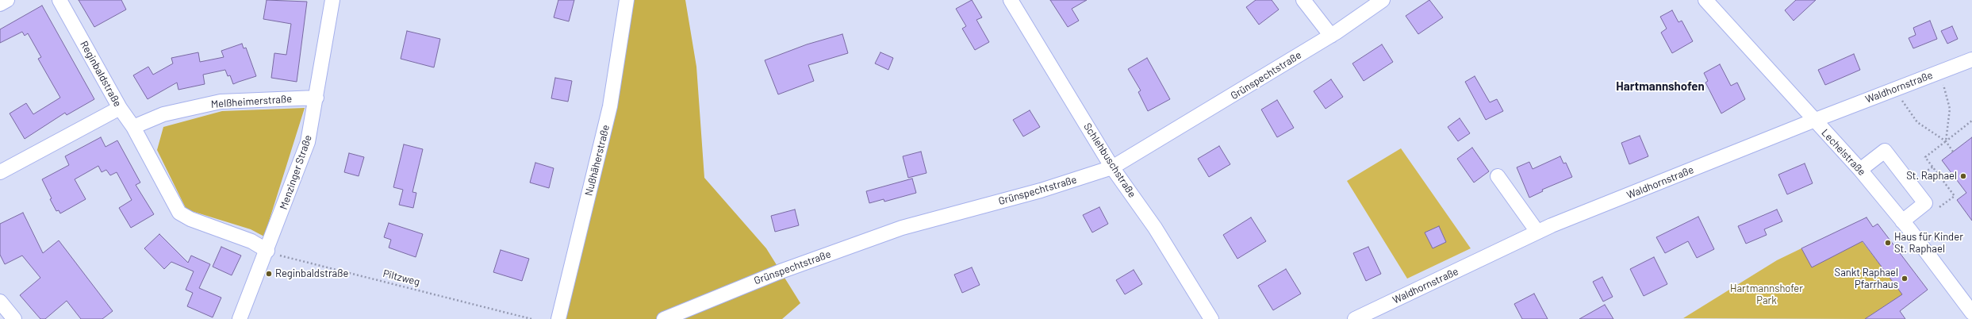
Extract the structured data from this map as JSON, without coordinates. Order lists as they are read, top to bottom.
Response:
{
  "streets": {
    "street": [
      "Reginbaldstraße",
      "Grünspechtstraße",
      "Waldhornstraße",
      "Melßheimerstraße",
      "Lechelstraße",
      "Nußhäherstraße",
      "Schlehbuschstraße",
      "Menzinger Straße"
    ],
    "path": ["Piltzweg"]
  },
  "crossings": [
    ["Reginbaldstraße", "Melßheimerstraße"],
    ["Reginbaldstraße", "Menzinger Straße"],
    ["Reginbaldstraße", "Piltzweg"],
    ["Grünspechtstraße", "Schlehbuschstraße"],
    ["Waldhornstraße", "Lechelstraße"],
    ["Melßheimerstraße", "Menzinger Straße"],
    ["Menzinger Straße", "Piltzweg"]
  ],
  "districts": ["Hartmannshofen"],
  "parks": ["Hartmannshofer Park"],
  "places": [
    "St. Raphael",
    "Haus für Kinder St. Raphael",
    "Reginbaldstraße",
    "Sankt Raphael Pfarrhaus"
  ]
}
